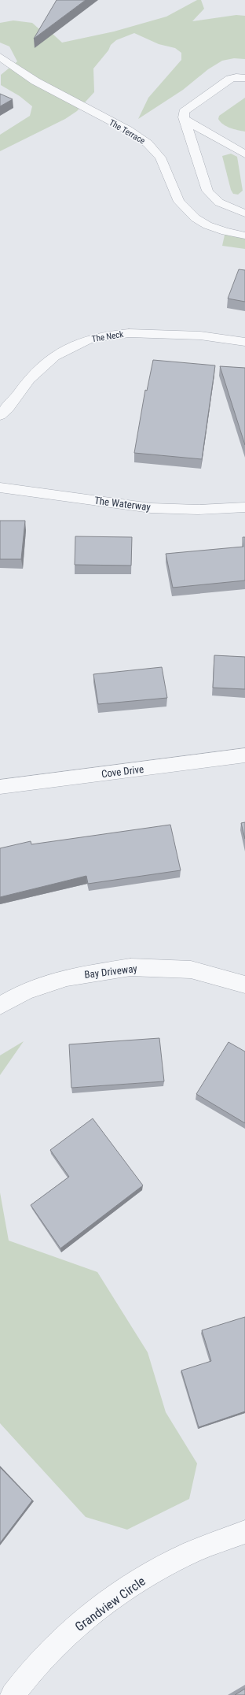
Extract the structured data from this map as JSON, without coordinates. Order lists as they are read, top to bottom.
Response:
{
  "streets": {
    "street": [
      "The Terrace",
      "The Neck",
      "The Waterway",
      "Cove Drive",
      "Bay Driveway",
      "Grandview Circle"
    ]
  }
}
